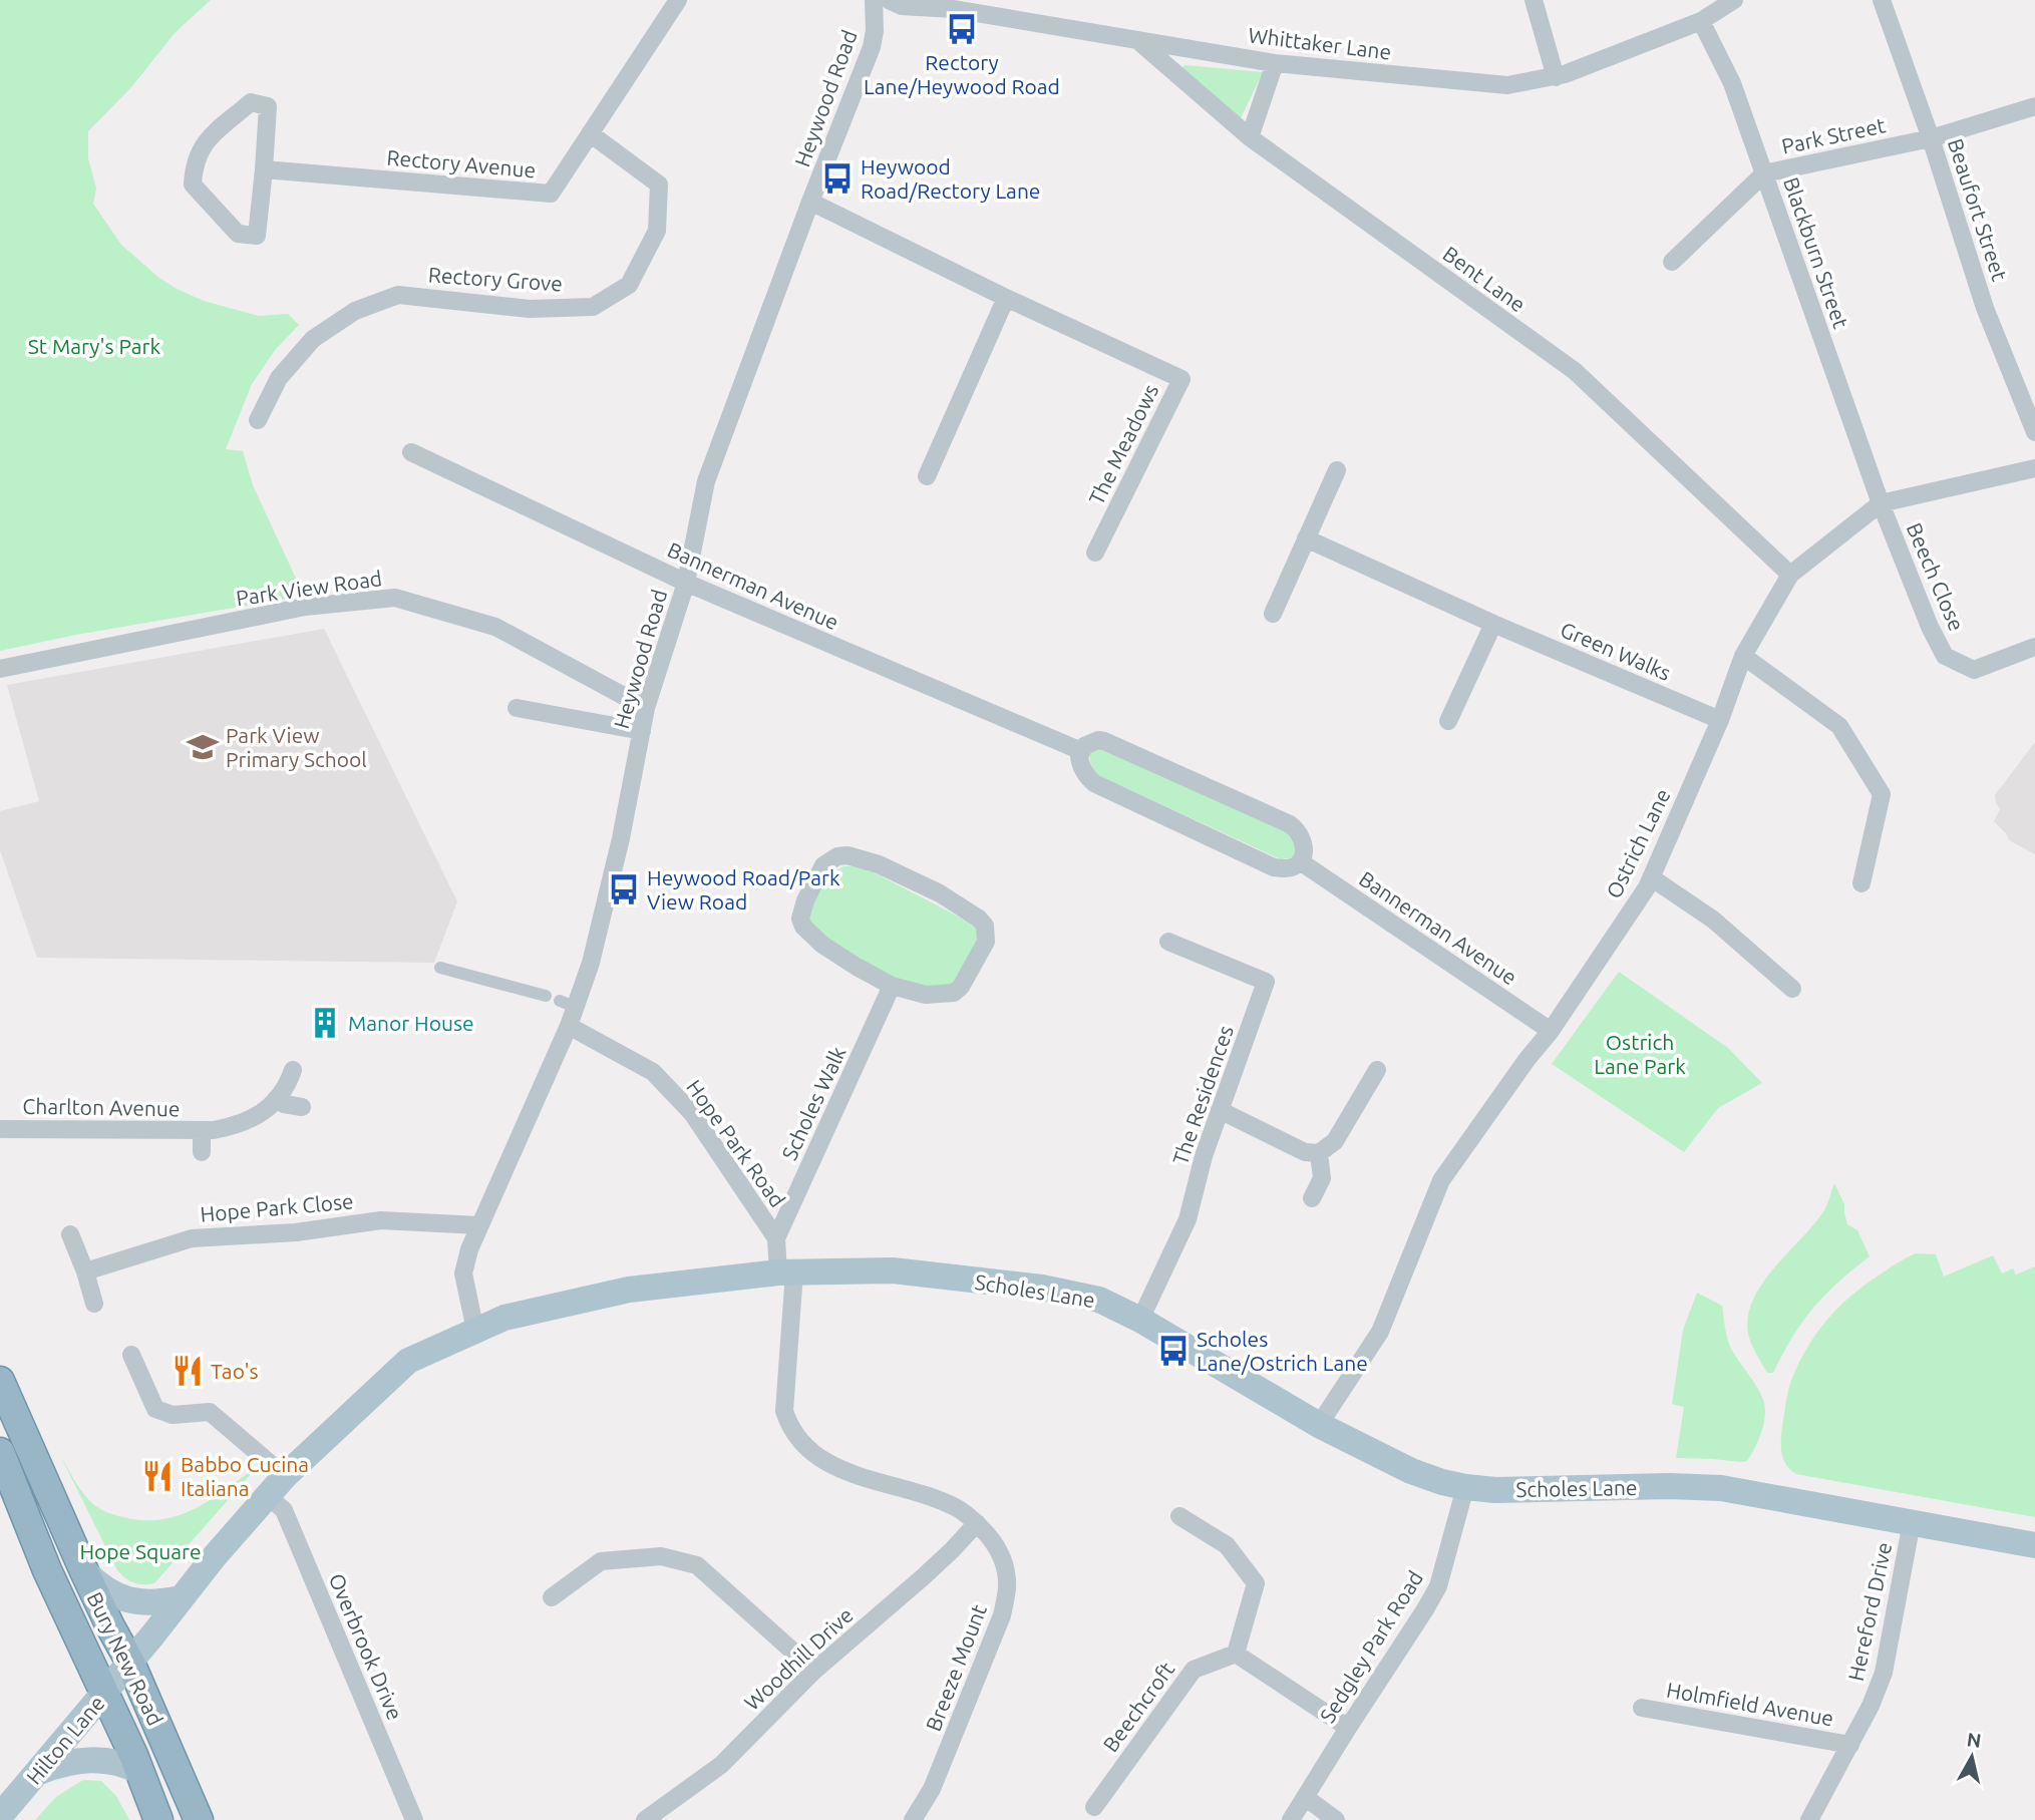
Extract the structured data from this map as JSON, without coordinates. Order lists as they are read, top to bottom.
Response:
{
  "streets": {
    "highway": ["Bury New Road"],
    "main road": ["Scholes Lane", "Hilton Lane"],
    "street": [
      "Whittaker Lane",
      "Heywood Road",
      "Park Street",
      "Rectory Avenue",
      "Beaufort Street",
      "Blackburn Street",
      "Rectory Grove",
      "Bent Lane",
      "The Meadows",
      "Beech Close",
      "Bannerman Avenue",
      "Park View Road",
      "Green Walks",
      "Ostrich Lane",
      "The Residences",
      "Scholes Walk",
      "Charlton Avenue",
      "Hope Park Road",
      "Hope Park Close",
      "Hereford Drive",
      "Overbrook Drive",
      "Sedgley Park Road",
      "Woodhill Drive",
      "Breeze Mount",
      "Holmfield Avenue",
      "Beechcroft"
    ]
  },
  "crossings": [
    ["Whittaker Lane", "Blackburn Street"],
    ["Whittaker Lane", "Bent Lane"],
    ["Heywood Road", "The Meadows"],
    ["Heywood Road", "Bannerman Avenue"],
    ["Heywood Road", "Park View Road"],
    ["Heywood Road", "Hope Park Road"],
    ["Heywood Road", "Hope Park Close"],
    ["Heywood Road", "Scholes Lane"],
    ["Park Street", "Beaufort Street"],
    ["Park Street", "Blackburn Street"],
    ["Rectory Avenue", "Rectory Grove"],
    ["Blackburn Street", "Beech Close"],
    ["Blackburn Street", "Ostrich Lane"],
    ["Bent Lane", "Ostrich Lane"],
    ["Beech Close", "Ostrich Lane"],
    ["Bannerman Avenue", "Ostrich Lane"],
    ["Green Walks", "Ostrich Lane"],
    ["Ostrich Lane", "Scholes Lane"],
    ["The Residences", "Scholes Lane"],
    ["Scholes Walk", "Hope Park Road"],
    ["Scholes Walk", "Scholes Lane"],
    ["Scholes Walk", "Breeze Mount"],
    ["Hope Park Road", "Scholes Lane"],
    ["Hope Park Road", "Breeze Mount"],
    ["Scholes Lane", "Hereford Drive"],
    ["Scholes Lane", "Overbrook Drive"],
    ["Scholes Lane", "Sedgley Park Road"],
    ["Scholes Lane", "Bury New Road"],
    ["Scholes Lane", "Breeze Mount"],
    ["Scholes Lane", "Hilton Lane"],
    ["Hereford Drive", "Holmfield Avenue"],
    ["Bury New Road", "Hilton Lane"],
    ["Woodhill Drive", "Breeze Mount"]
  ],
  "parks": ["St Mary's Park", "Ostrich Lane Park", "Hope Square"],
  "places": {
    "bus stop": [
      "Rectory Lane/Heywood Road",
      "Heywood Road/Rectory Lane",
      "Heywood Road/Park View Road",
      "Scholes Lane/Ostrich Lane"
    ],
    "school or university": ["Park View Primary School"],
    "building": ["Manor House"],
    "restaurant": ["Tao's", "Babbo Cucina Italiana"]
  },
  "north": "top"
}
